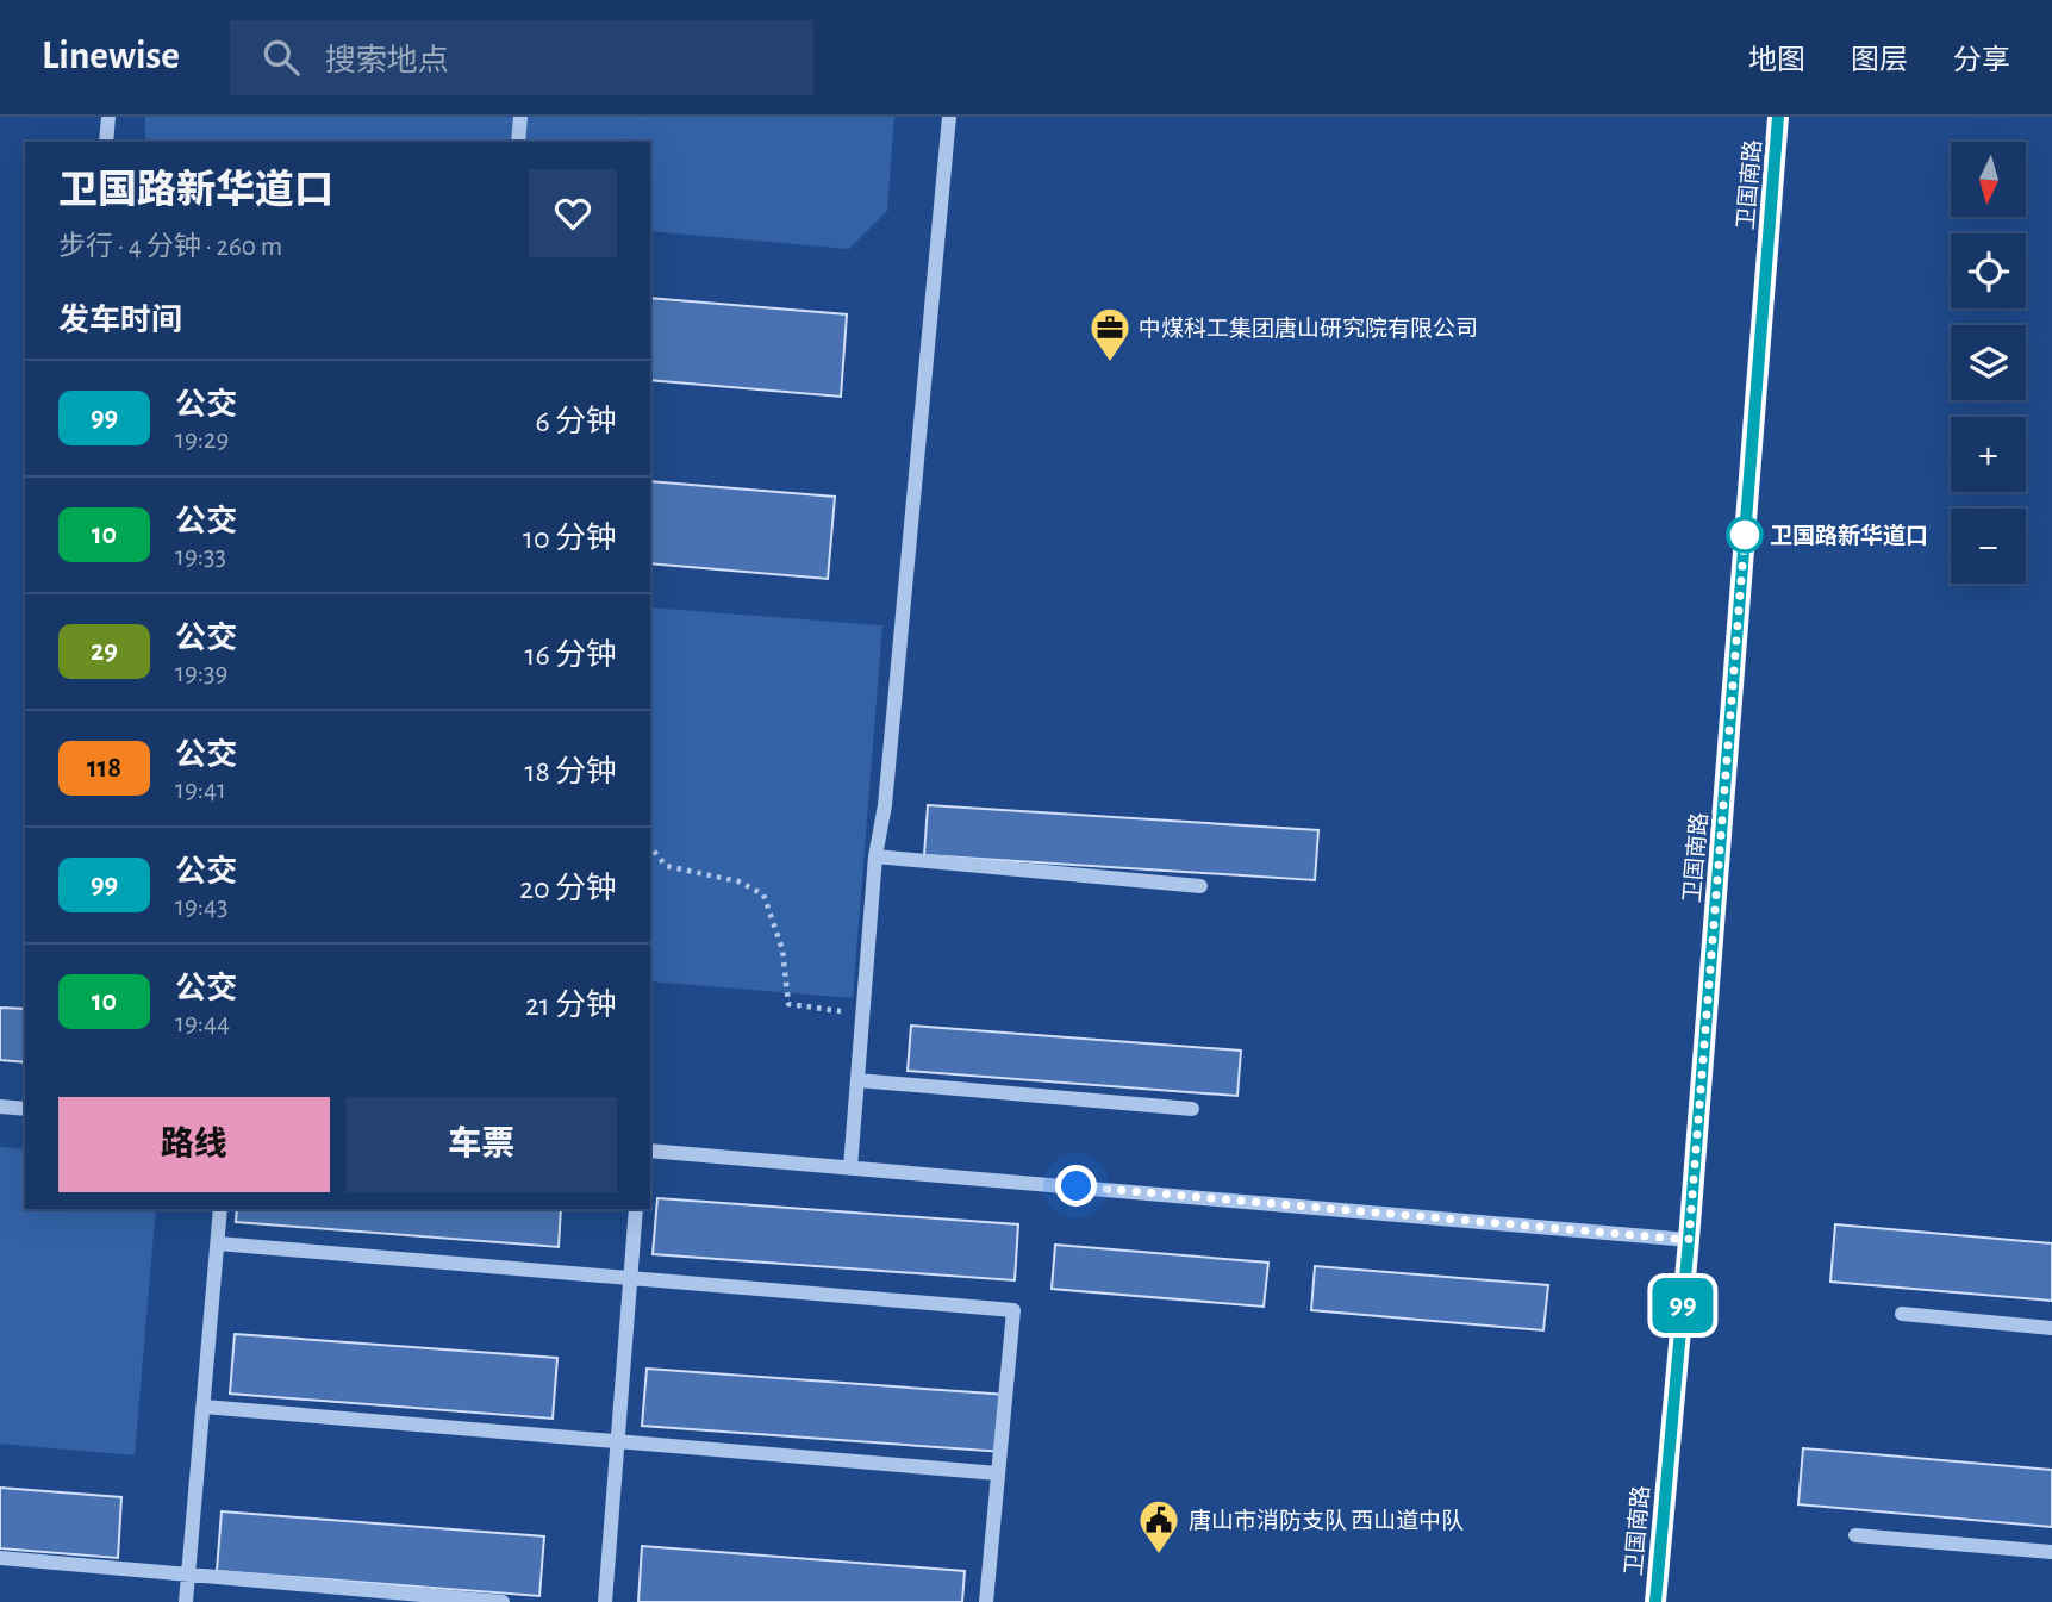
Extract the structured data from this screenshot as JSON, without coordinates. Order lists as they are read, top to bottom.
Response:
{
  "streets": {
    "main road": ["卫国南路"]
  },
  "places": {
    "office": ["中煤科工集团唐山研究院有限公司"],
    "other": ["卫国路新华道口"],
    "public building": ["唐山市消防支队 西山道中队"]
  },
  "lines": ["bus line 99"],
  "north": "bottom",
  "page": {
    "header": "Linewise",
    "search": "搜索地点",
    "nav": ["地图", "图层", "分享"],
    "on_map": "99",
    "map_buttons": ["+", "−"],
    "heading": [
      ["卫国路新华道口", "步行 · 4 分钟 · 260 m"],
      "发车时间"
    ],
    "list": [
      {
        "mark": "99",
        "name": "公交",
        "note": "19:29",
        "value": "6 分钟"
      },
      {
        "mark": "10",
        "name": "公交",
        "note": "19:33",
        "value": "10 分钟"
      },
      {
        "mark": "29",
        "name": "公交",
        "note": "19:39",
        "value": "16 分钟"
      },
      {
        "mark": "118",
        "name": "公交",
        "note": "19:41",
        "value": "18 分钟"
      },
      {
        "mark": "99",
        "name": "公交",
        "note": "19:43",
        "value": "20 分钟"
      },
      {
        "mark": "10",
        "name": "公交",
        "note": "19:44",
        "value": "21 分钟"
      }
    ],
    "buttons": ["路线", "车票"]
  }
}
